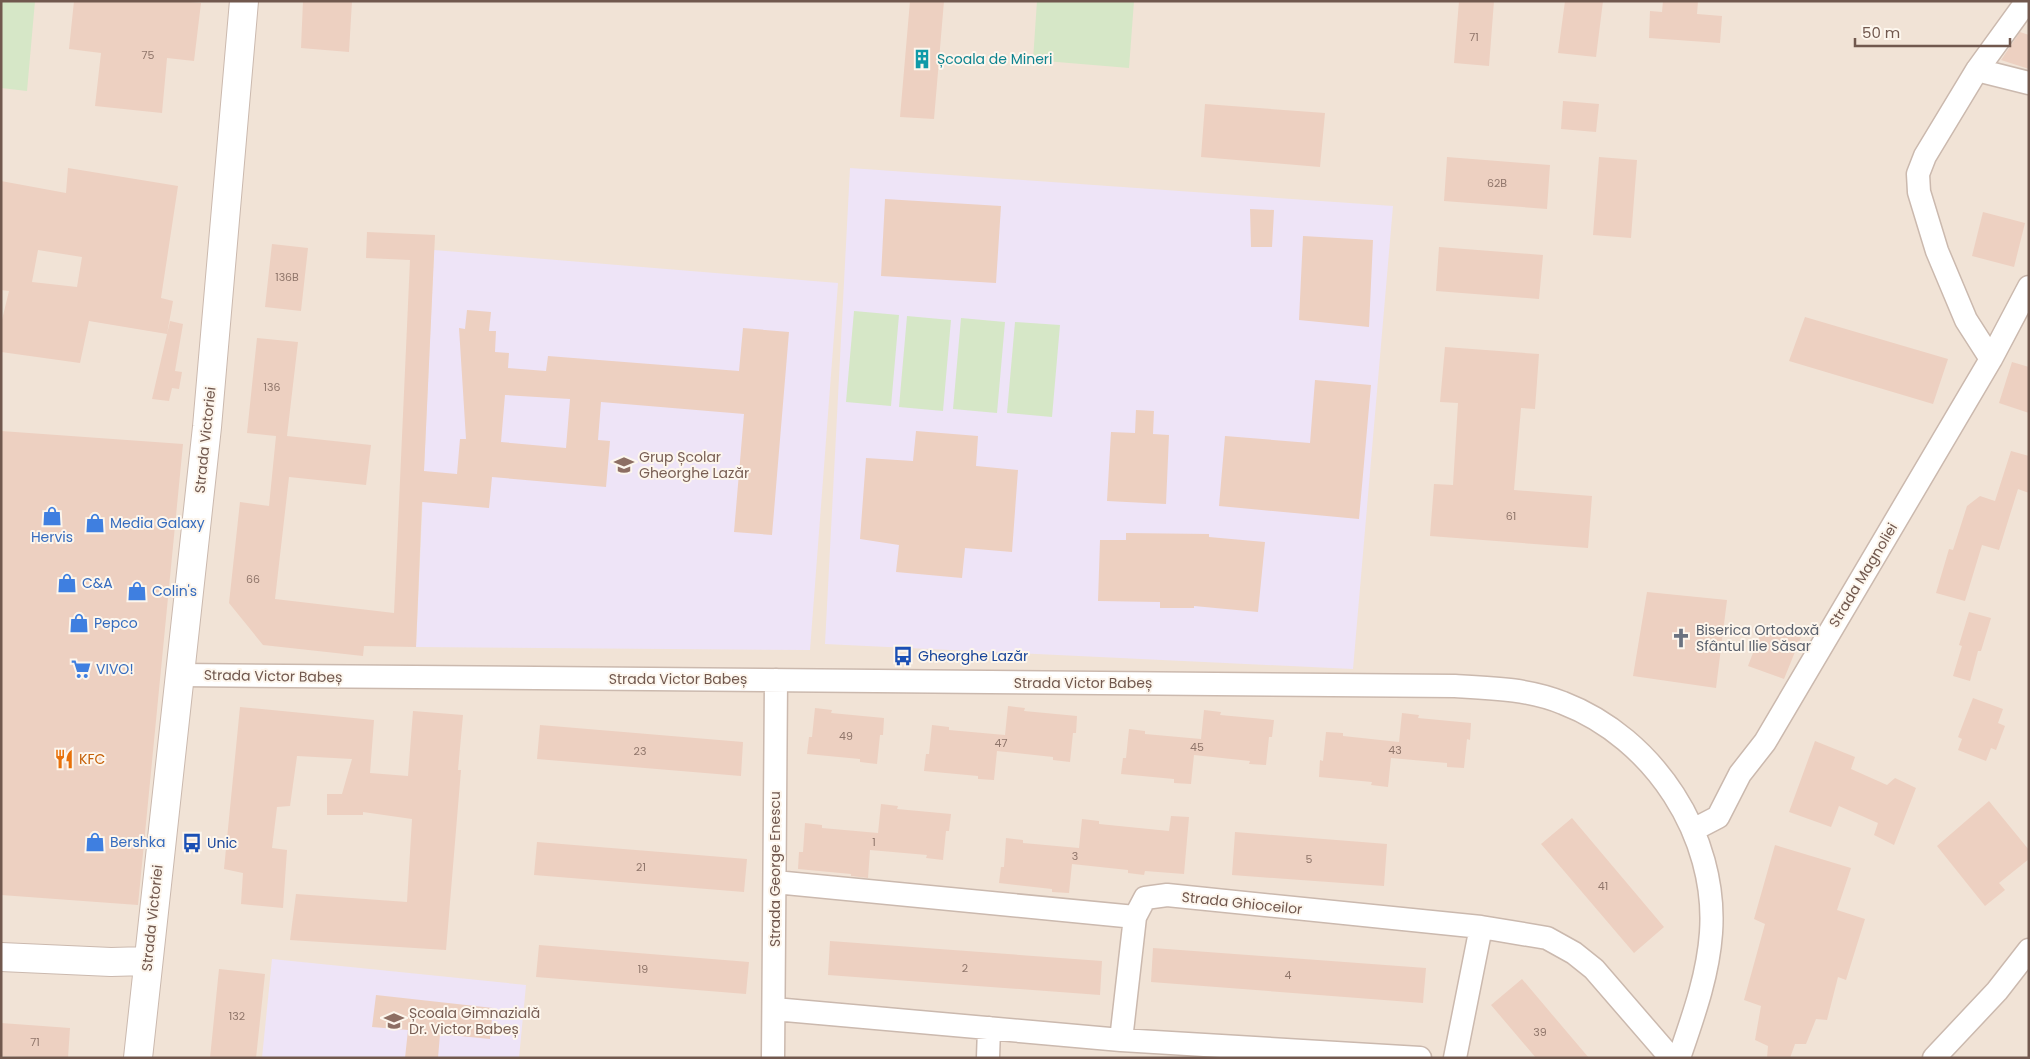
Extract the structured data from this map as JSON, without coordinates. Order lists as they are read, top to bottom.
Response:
{
  "streets": {
    "street": [
      "Strada Victoriei",
      "Strada Magnoliei",
      "Strada Victor Babeș",
      "Strada George Enescu",
      "Strada Ghioceilor"
    ]
  },
  "crossings": [
    ["Strada Victoriei", "Strada Victor Babeș"],
    ["Strada Magnoliei", "Strada Victor Babeș"],
    ["Strada Victor Babeș", "Strada George Enescu"]
  ],
  "places": {
    "building": ["Școala de Mineri"],
    "school or university": ["Grup Școlar Gheorghe Lazăr", "Școala Gimnazială Dr. Victor Babeș"],
    "shop": [
      "Hervis",
      "Media Galaxy",
      "C&A",
      "Colin's",
      "Pepco",
      "Bershka"
    ],
    "church": ["Biserica Ortodoxă Sfântul Ilie Săsar"],
    "bus stop": ["Gheorghe Lazăr", "Unic"],
    "supermarket": ["VIVO!"],
    "restaurant": ["KFC"]
  },
  "house_numbers": [
    "71",
    "75",
    "62B",
    "136B",
    "136",
    "61",
    "66",
    "49",
    "47",
    "45",
    "43",
    "23",
    "1",
    "3",
    "5",
    "21",
    "41",
    "2",
    "19",
    "4",
    "132",
    "39",
    "71"
  ],
  "scale_bar": "50 m"
}
